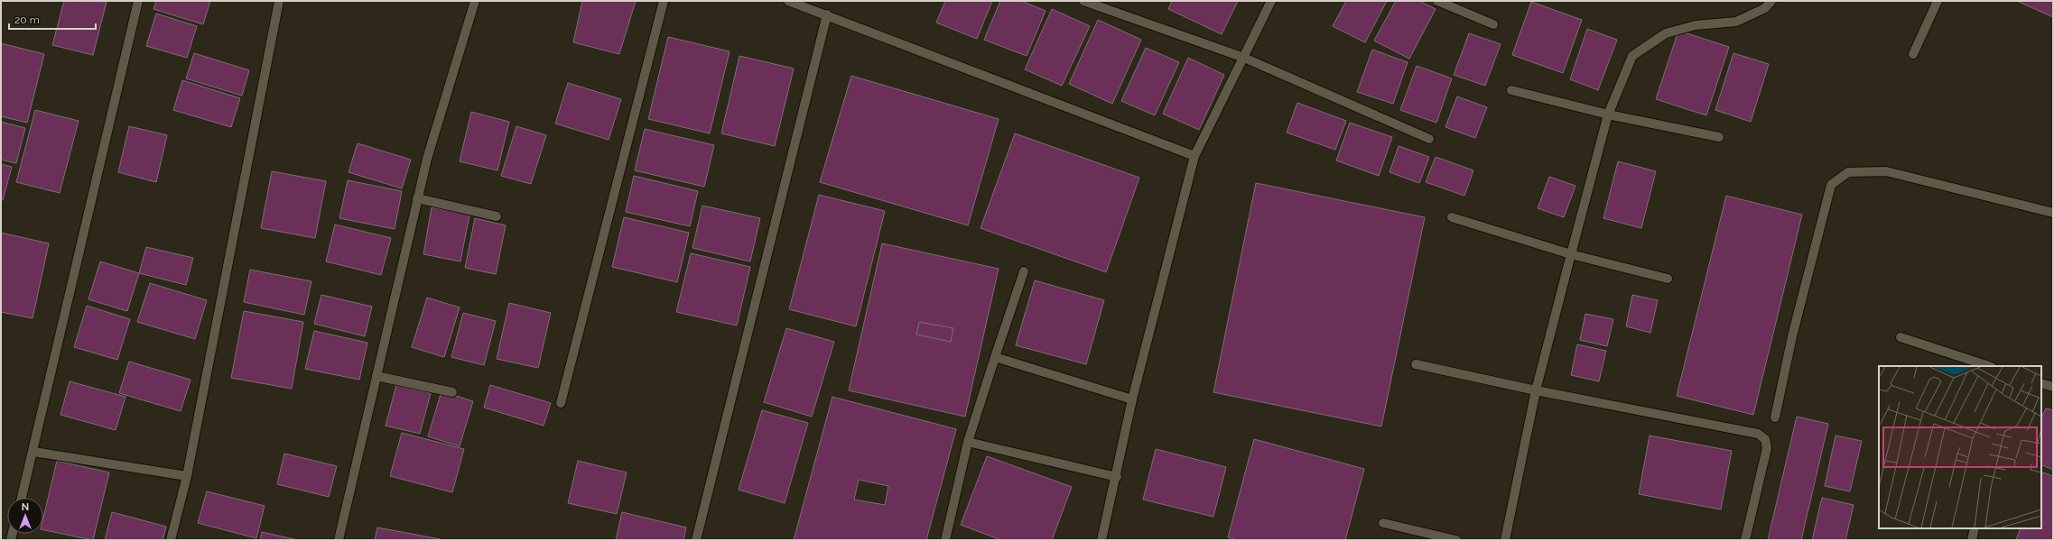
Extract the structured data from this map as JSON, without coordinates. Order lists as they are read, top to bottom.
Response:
{
  "scale_bar": "20 m",
  "north": "top"
}
